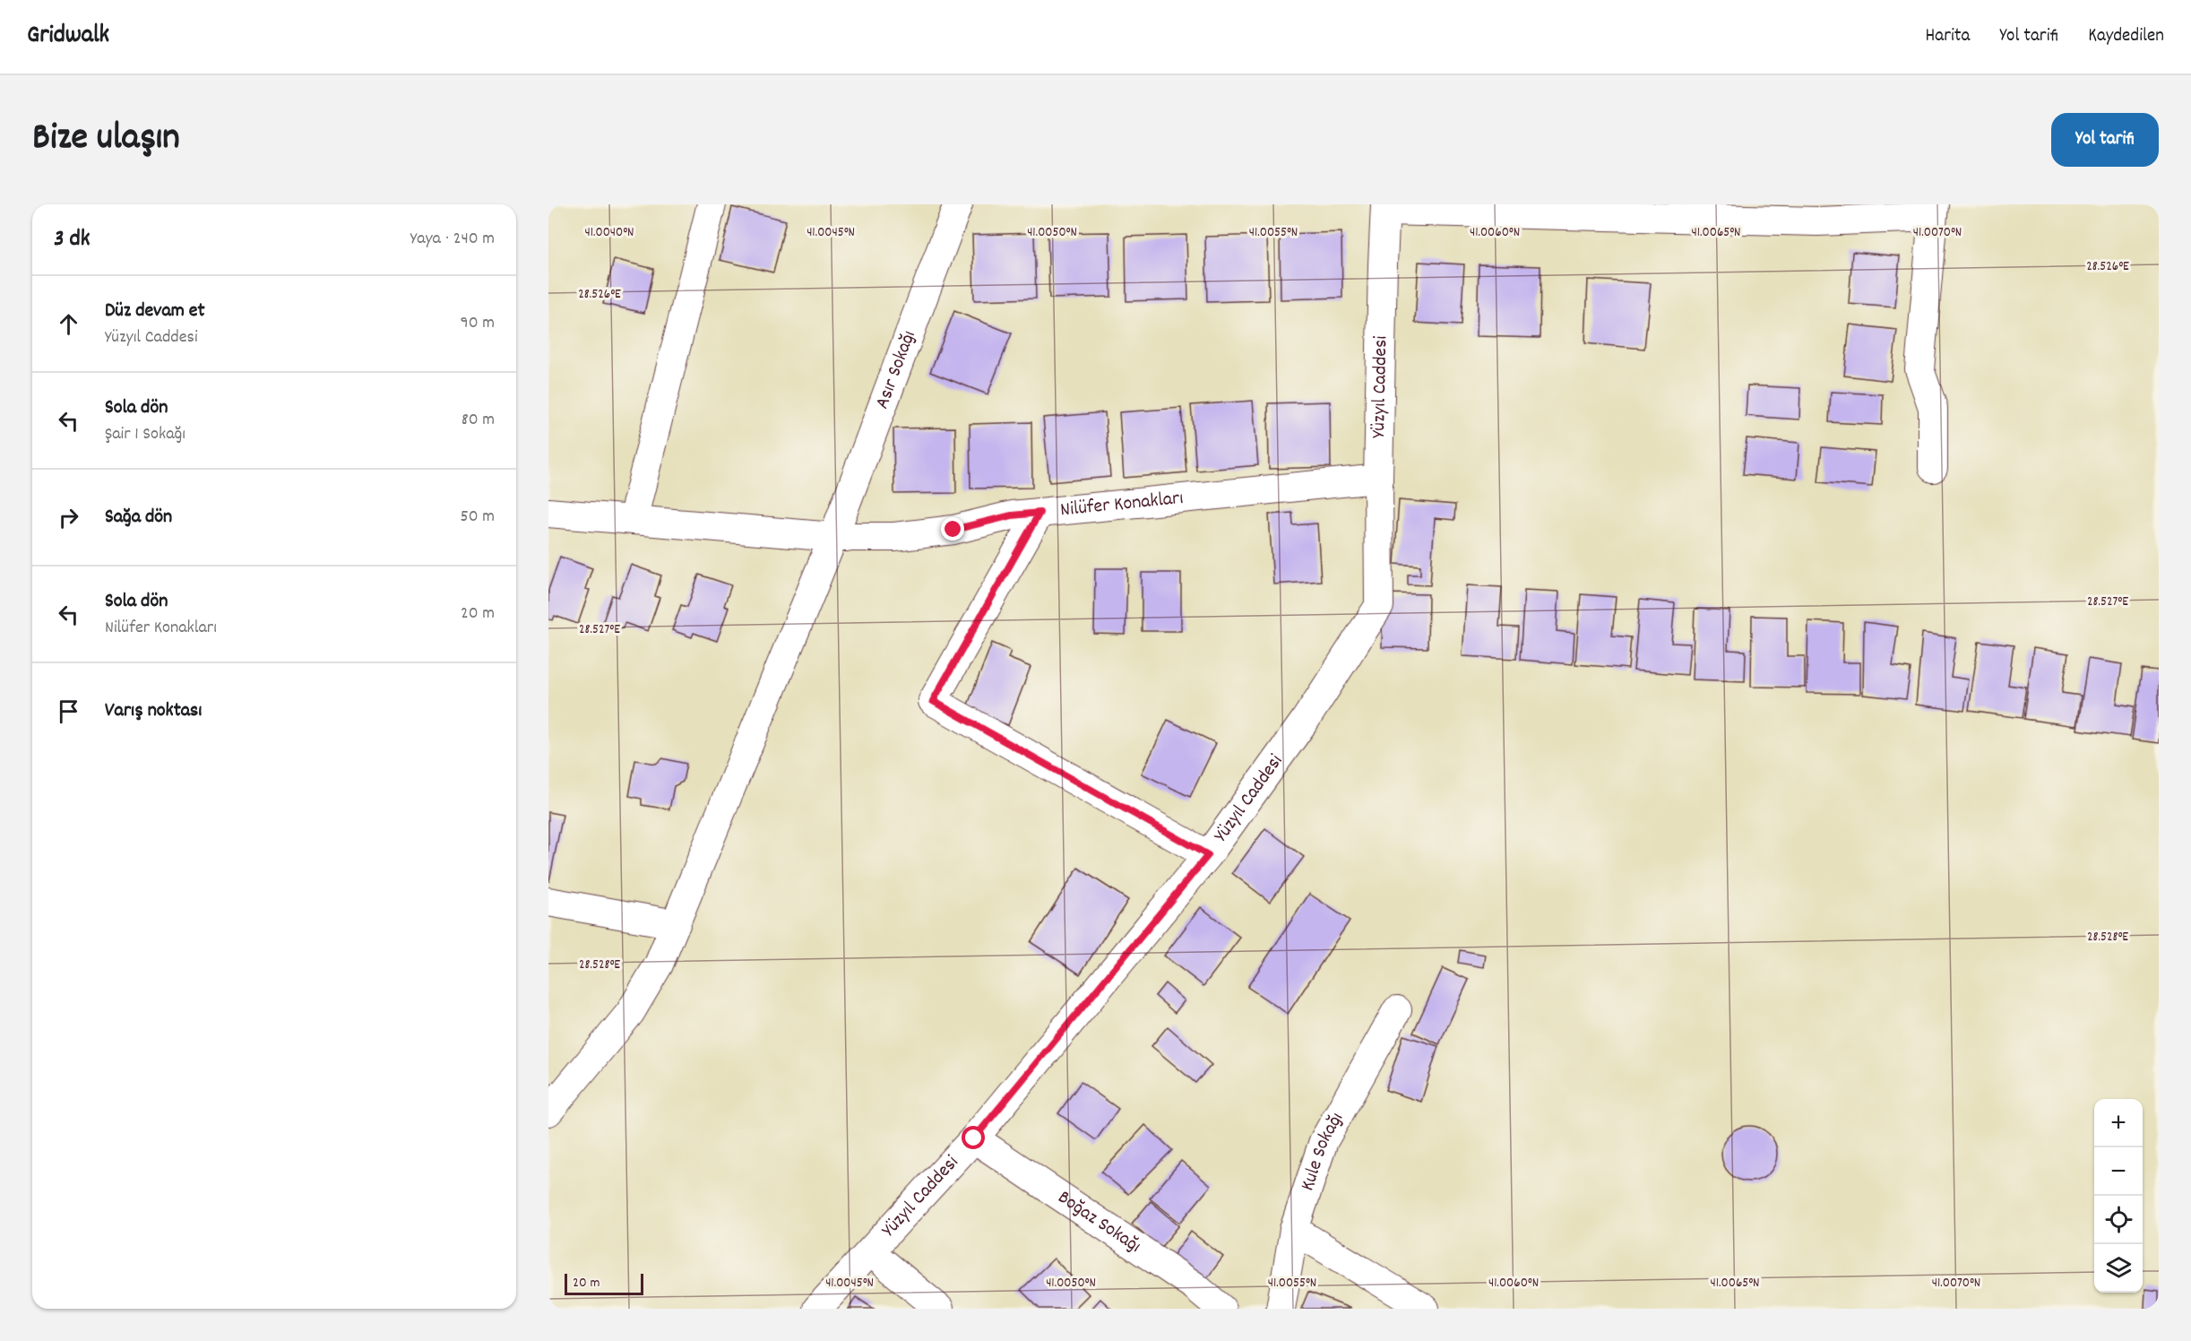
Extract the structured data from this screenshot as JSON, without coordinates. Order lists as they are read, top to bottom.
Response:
{
  "streets": {
    "street": [
      "Asır Sokağı",
      "Yüzyıl Caddesi",
      "Nilüfer Konakları",
      "Kule Sokağı",
      "Boğaz Sokağı"
    ]
  },
  "crossings": [
    ["Asır Sokağı", "Nilüfer Konakları"],
    ["Yüzyıl Caddesi", "Nilüfer Konakları"],
    ["Yüzyıl Caddesi", "Boğaz Sokağı"]
  ],
  "scale_bar": "20 m",
  "page": {
    "header": "Gridwalk",
    "nav": ["Harita", "Yol tarifi", "Kaydedilen"],
    "title": "Bize ulaşın",
    "buttons": "Yol tarifi",
    "heading": ["3 dk", "Yaya · 240 m"],
    "list": [
      ["Düz devam et", "Yüzyıl Caddesi", "90 m"],
      ["Sola dön", "Şair 1 Sokağı", "80 m"],
      ["Sağa dön", "50 m"],
      ["Sola dön", "Nilüfer Konakları", "20 m"],
      "Varış noktası"
    ],
    "map_buttons": ["+", "−"],
    "scale": "20 m"
  },
  "coordinates": [
    "41.0040°N",
    "41.0045°N",
    "41.0050°N",
    "41.0055°N",
    "41.0060°N",
    "41.0065°N",
    "41.0070°N",
    "28.526°E",
    "28.527°E",
    "28.528°E"
  ]
}
